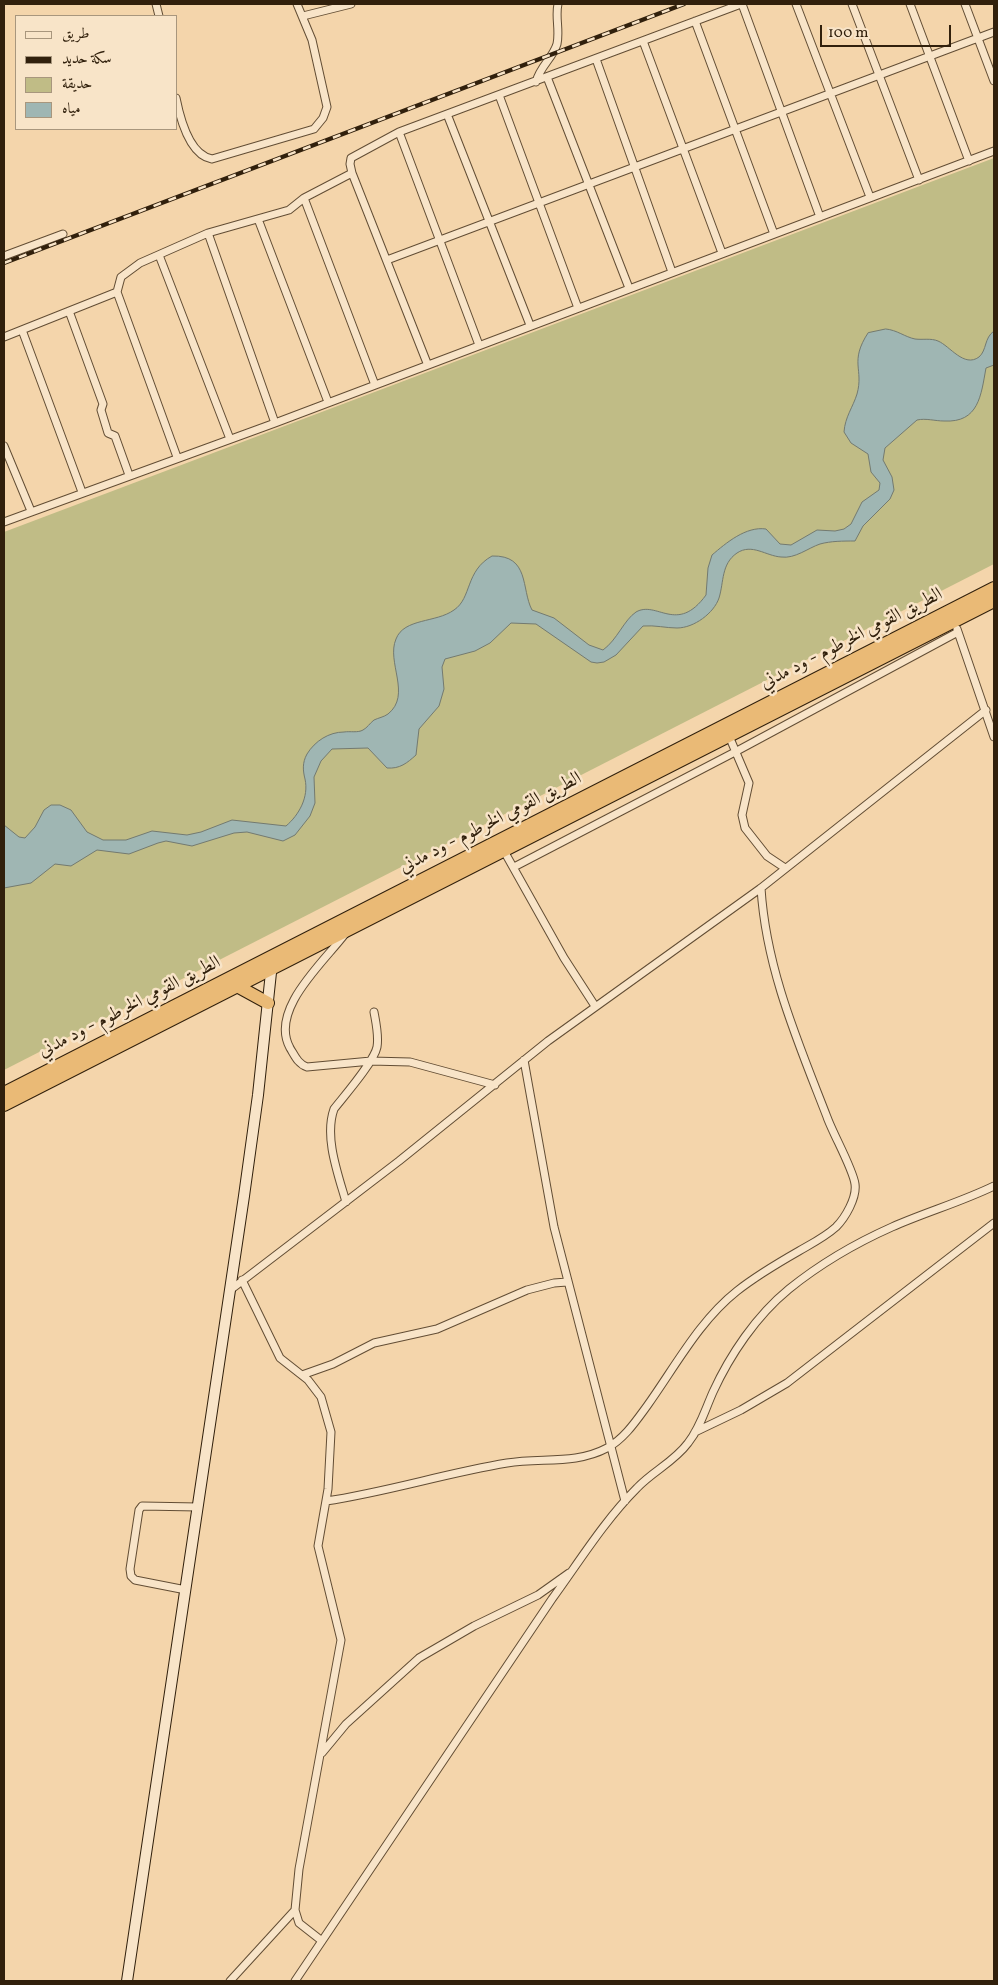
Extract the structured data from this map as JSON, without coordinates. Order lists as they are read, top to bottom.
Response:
{
  "streets": {
    "highway": ["الطريق القومي الخرطوم - ود مدني"]
  },
  "legend": [
    "طريق",
    "سكة حديد",
    "حديقة",
    "مياه"
  ],
  "scale_bar": "100 m"
}
